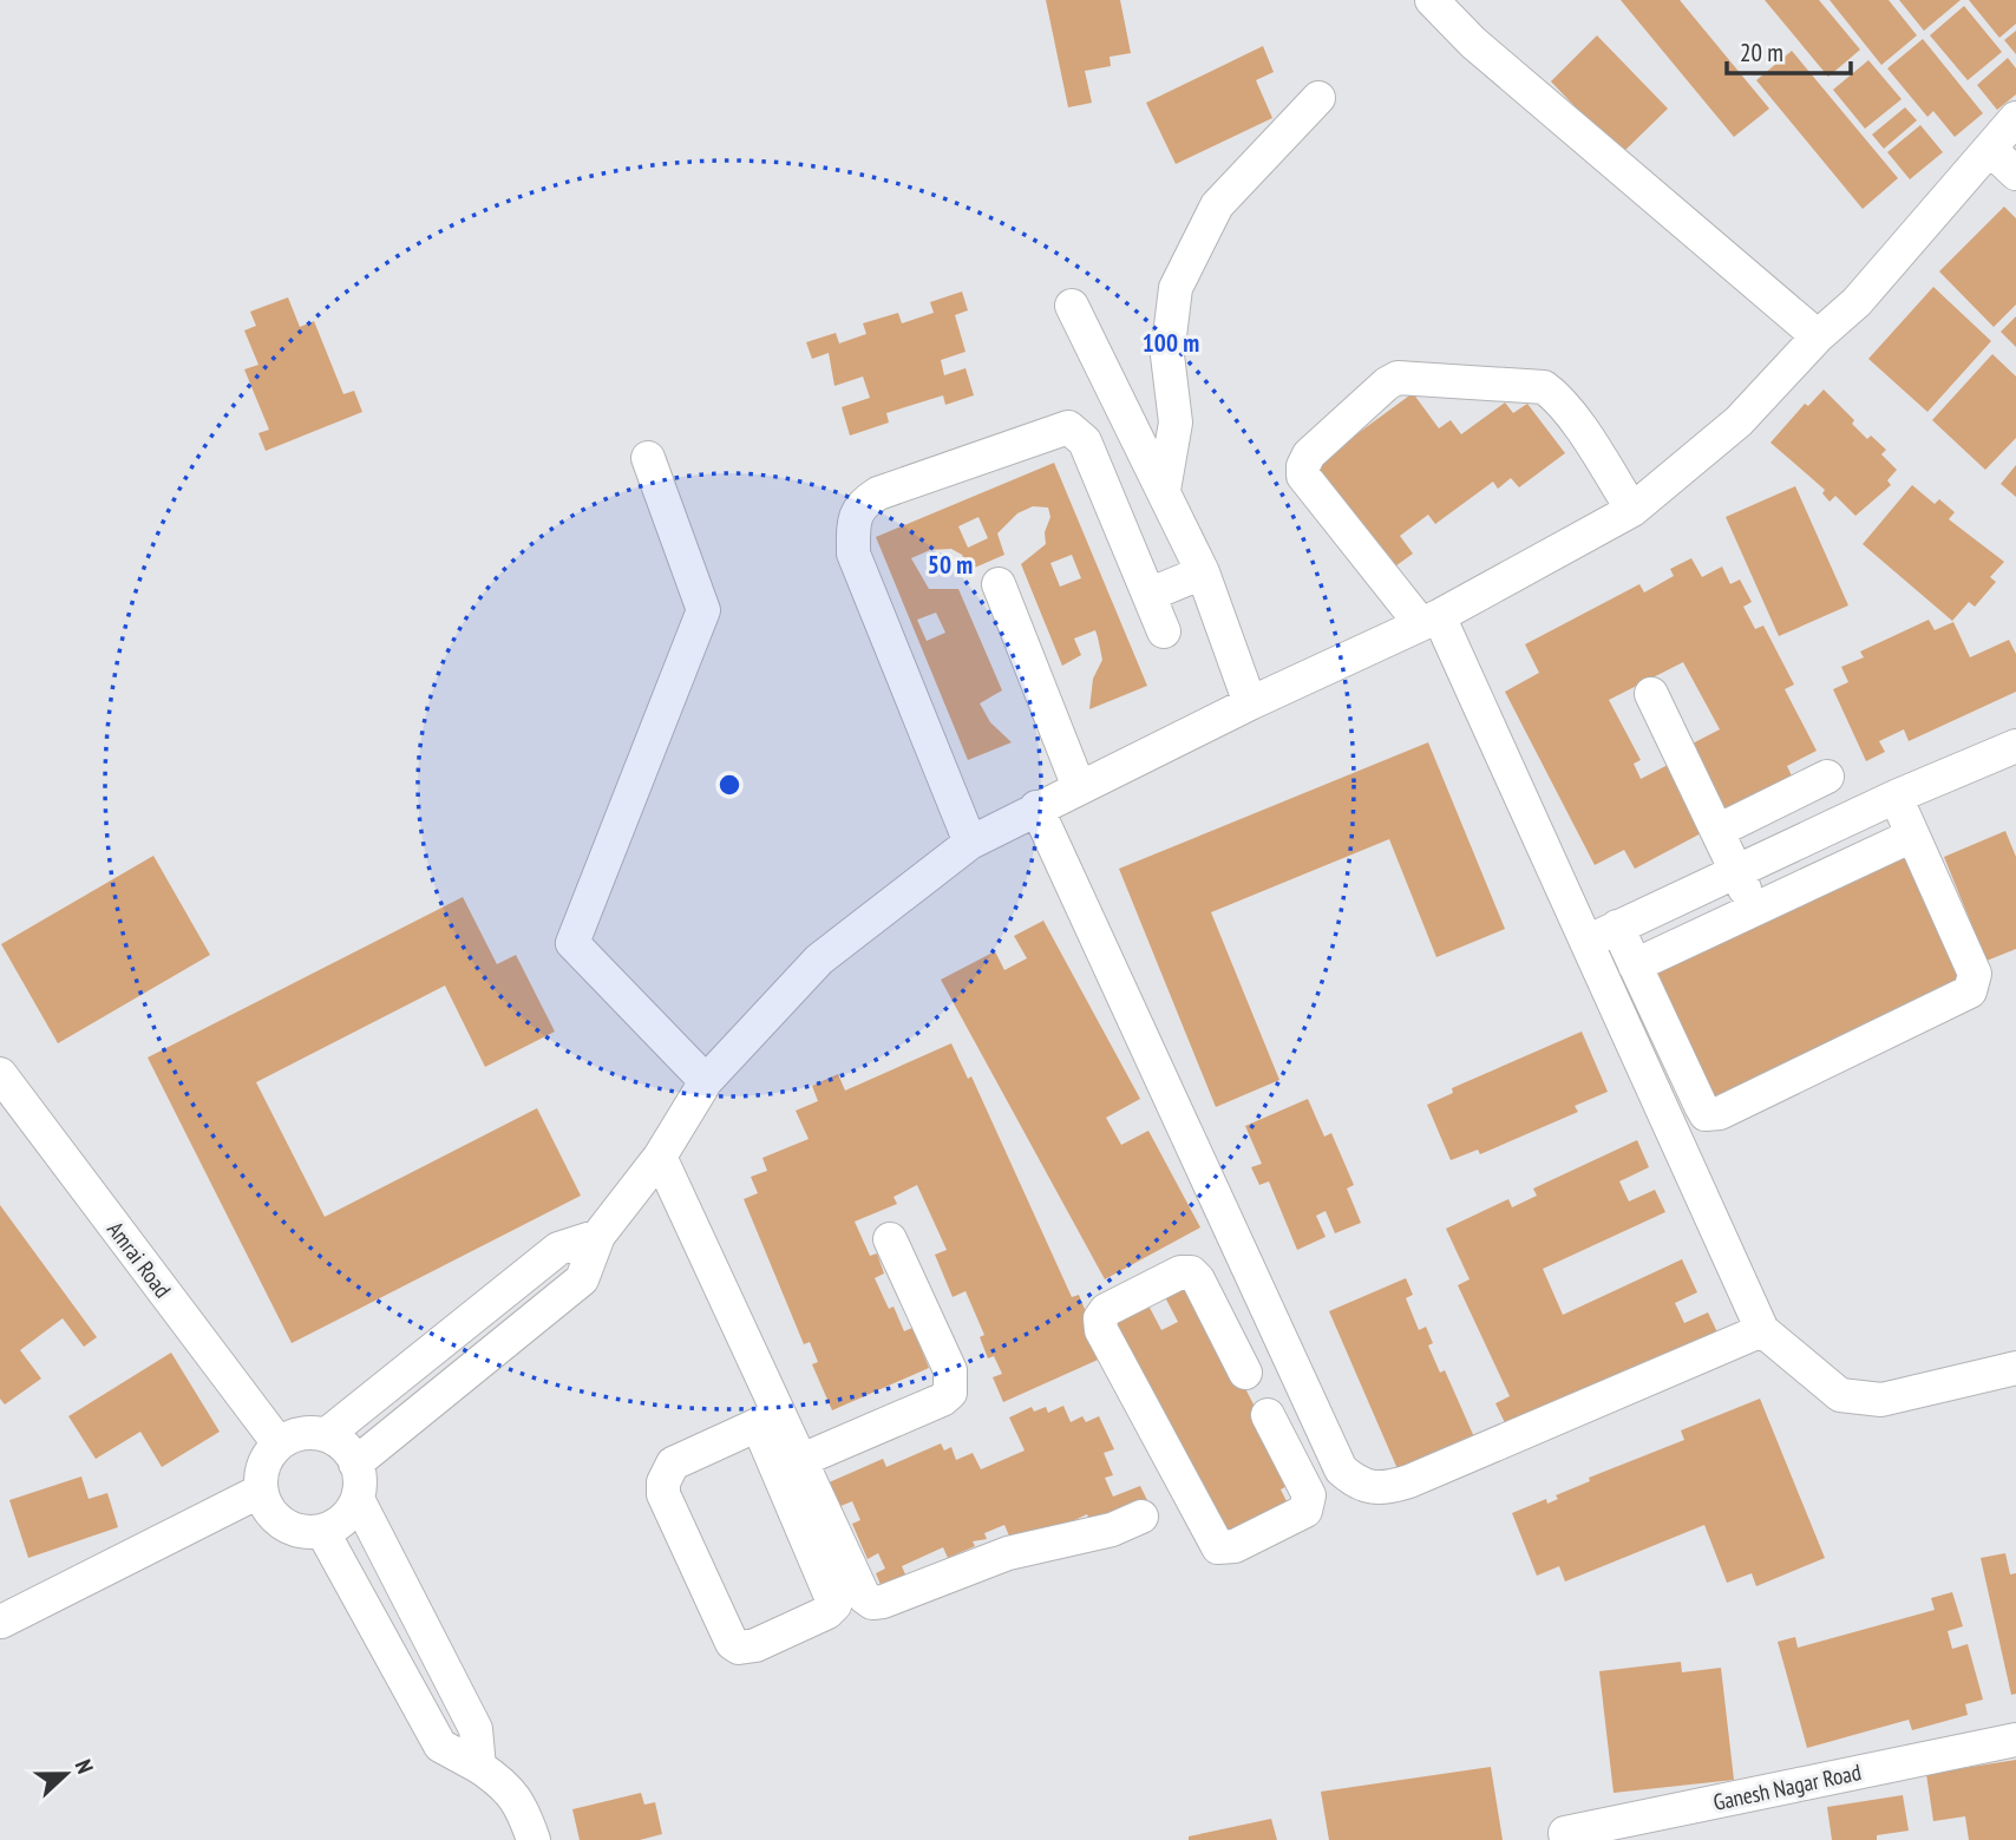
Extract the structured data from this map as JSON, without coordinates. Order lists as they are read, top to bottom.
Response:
{
  "streets": {
    "street": ["Amrai Road", "Ganesh Nagar Road"]
  },
  "scale_bar": "20 m",
  "north": "right",
  "rings": ["100 m", "50 m"]
}
